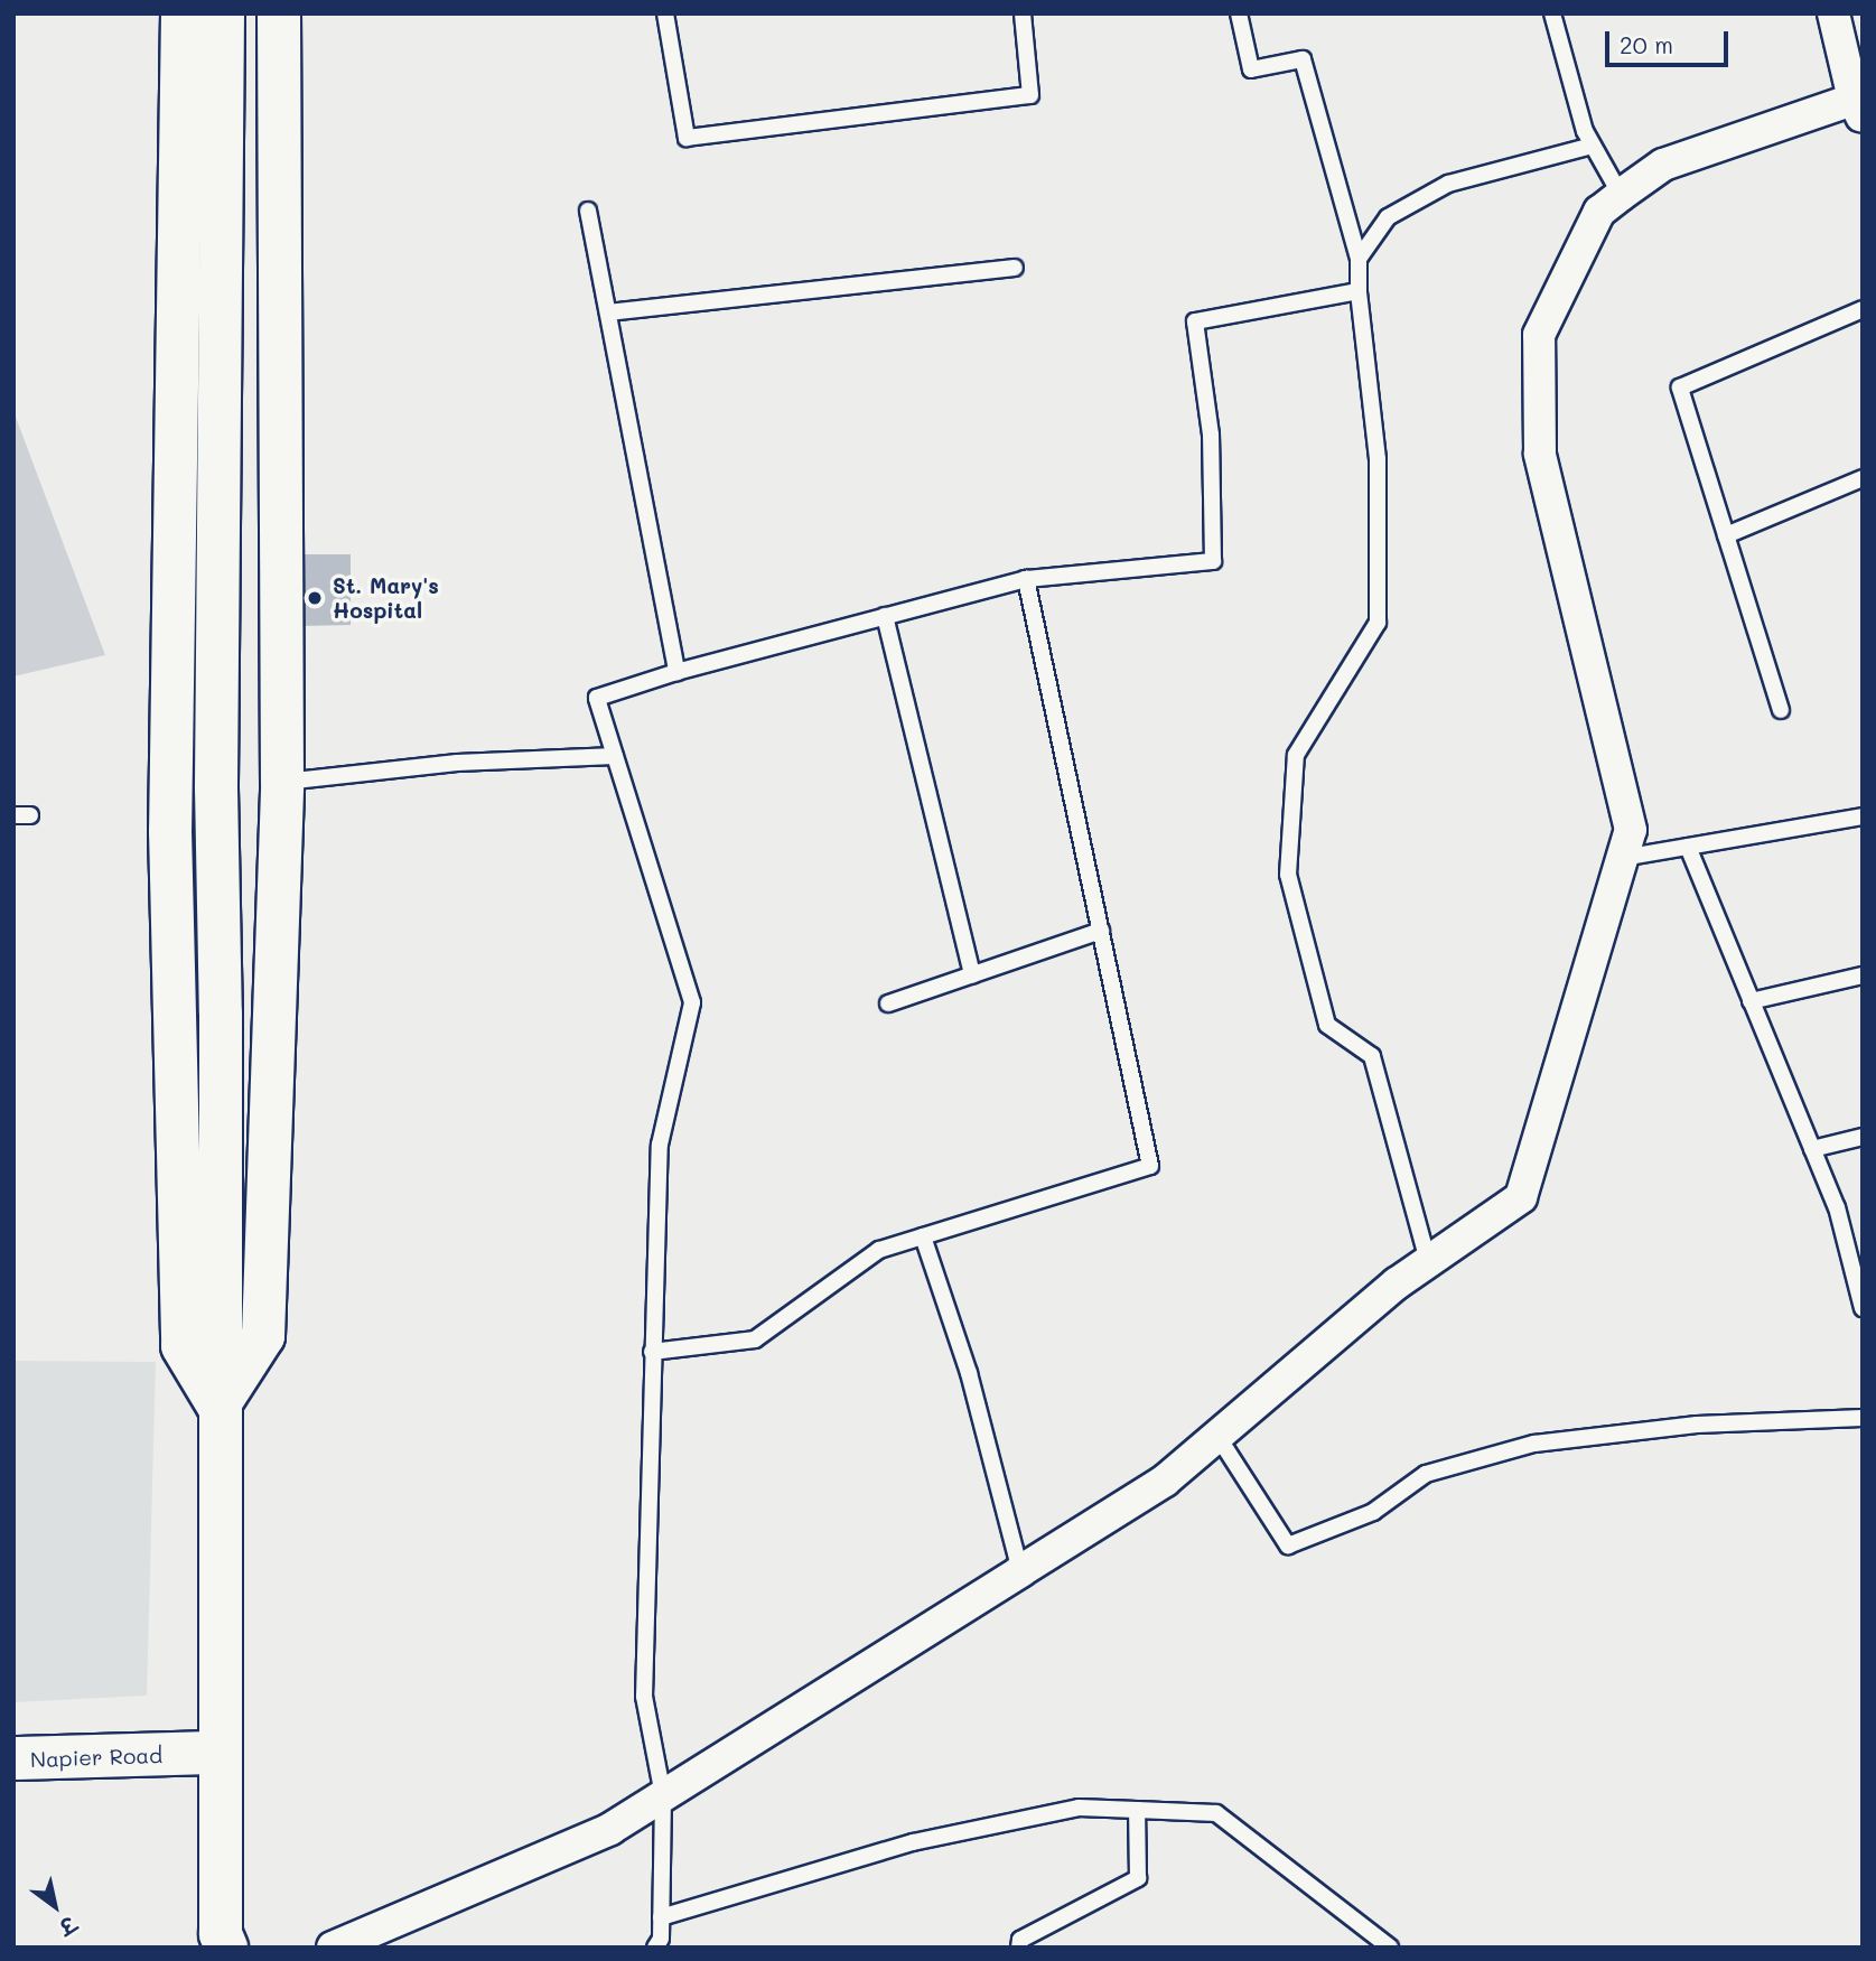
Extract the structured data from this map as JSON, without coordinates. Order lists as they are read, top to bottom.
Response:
{
  "streets": {
    "main road": ["Napier Road"]
  },
  "places": ["St. Mary's Hospital"],
  "scale_bar": "20 m",
  "north": "bottom right"
}
